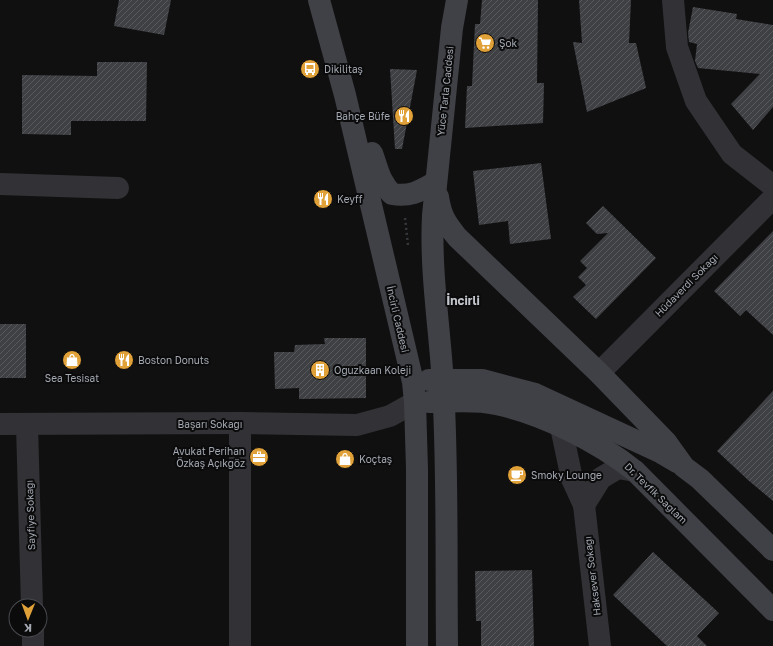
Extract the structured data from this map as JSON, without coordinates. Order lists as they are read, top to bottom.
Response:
{
  "streets": {
    "main road": ["Yüce Tarla Caddesi", "İncirli Caddesi", "Dr. Tevfik Sağlam"],
    "street": [
      "Hüdaverdi Sokağı",
      "Başarı Sokağı",
      "Sayfiye Sokağı",
      "Haksever Sokağı"
    ]
  },
  "crossings": [
    ["İncirli Caddesi", "Başarı Sokağı"],
    ["İncirli Caddesi", "Dr. Tevfik Sağlam"],
    ["Başarı Sokağı", "Dr. Tevfik Sağlam"],
    ["Başarı Sokağı", "Sayfiye Sokağı"],
    ["Dr. Tevfik Sağlam", "Haksever Sokağı"]
  ],
  "districts": ["İncirli"],
  "places": {
    "supermarket": ["Şok"],
    "bus stop": ["Dikilitaş"],
    "restaurant": ["Bahçe Büfe", "Keyff", "Boston Donuts"],
    "shop": ["Sea Tesisat", "Koçtaş"],
    "building": ["Oğuzkaan Koleji"],
    "office": ["Avukat Perihan Özkaş Açıkgöz"],
    "cafe": ["Smoky Lounge"]
  },
  "north": "bottom"
}
